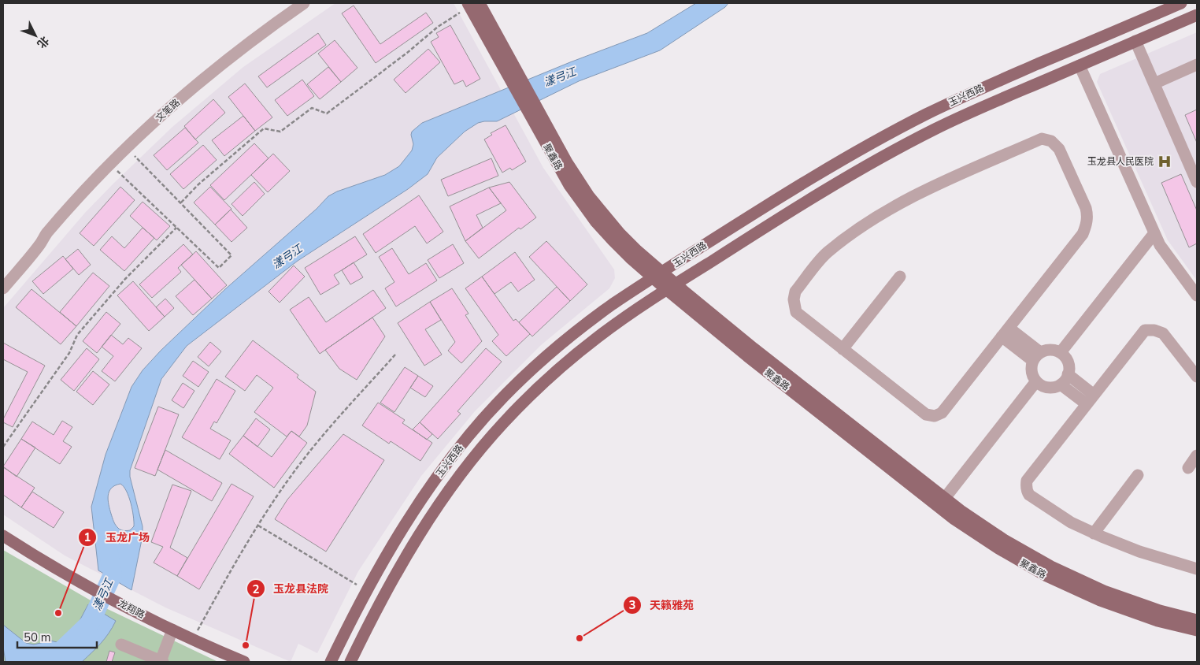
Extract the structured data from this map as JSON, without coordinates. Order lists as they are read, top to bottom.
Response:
{
  "streets": {
    "main road": ["玉兴西路", "聚鑫路", "龙翔路"],
    "street": ["文笔路"]
  },
  "crossings": [
    ["玉兴西路", "聚鑫路"]
  ],
  "water": ["漾弓江"],
  "places": {
    "hospital": ["玉龙县人民医院"],
    "other": ["玉龙广场", "天籁雅苑", "玉龙县法院"]
  },
  "scale_bar": "50 m",
  "north": "bottom right"
}
